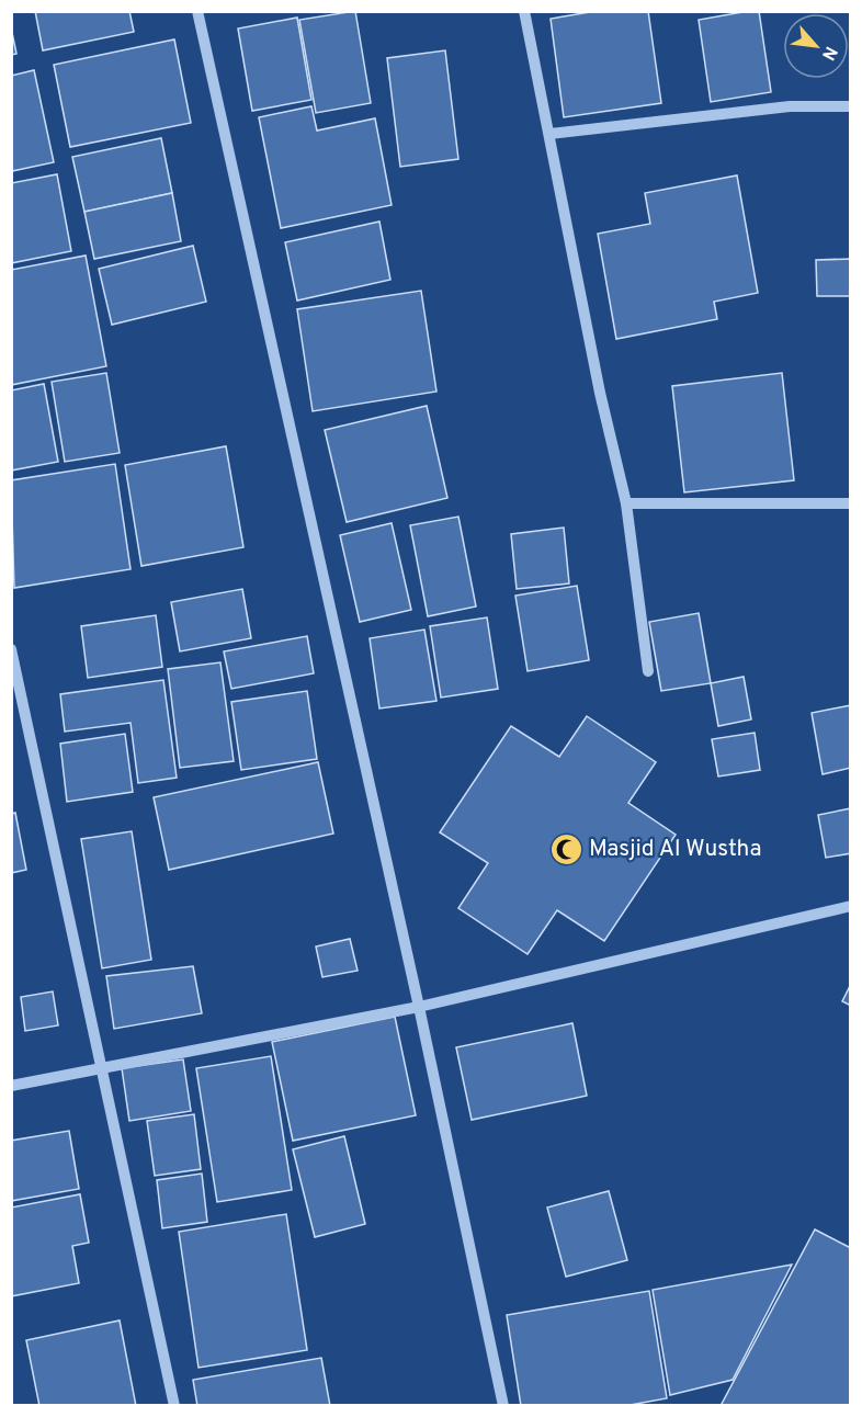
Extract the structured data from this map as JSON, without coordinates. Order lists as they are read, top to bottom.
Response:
{
  "places": {
    "mosque": ["Masjid Al Wustha"]
  },
  "north": "bottom right"
}
